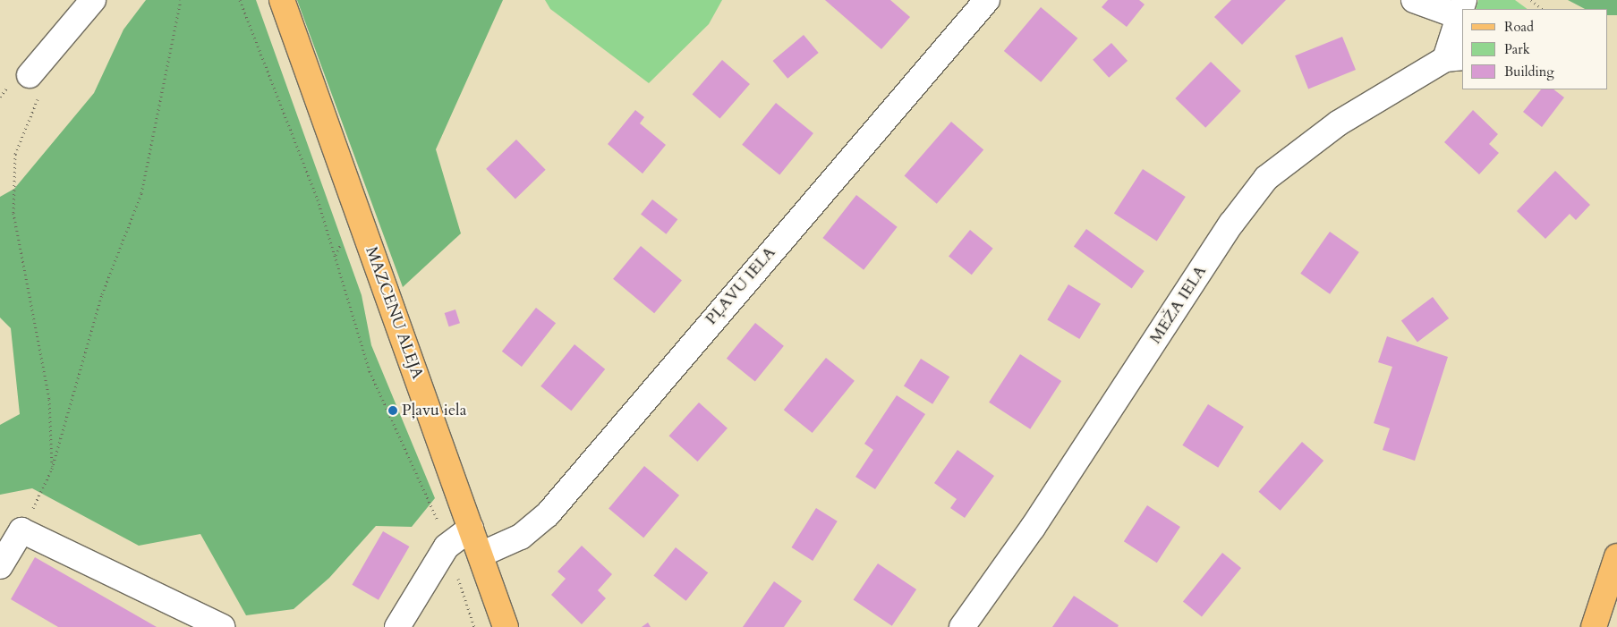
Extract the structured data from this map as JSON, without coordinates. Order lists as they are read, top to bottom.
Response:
{
  "streets": {
    "main road": ["MAZCENU ALEJA"],
    "street": ["PĻAVU IELA", "MEŽA IELA"]
  },
  "crossings": [
    ["PĻAVU IELA", "MAZCENU ALEJA"]
  ],
  "places": ["Pļavu iela"],
  "legend": ["Road", "Park", "Building"]
}
